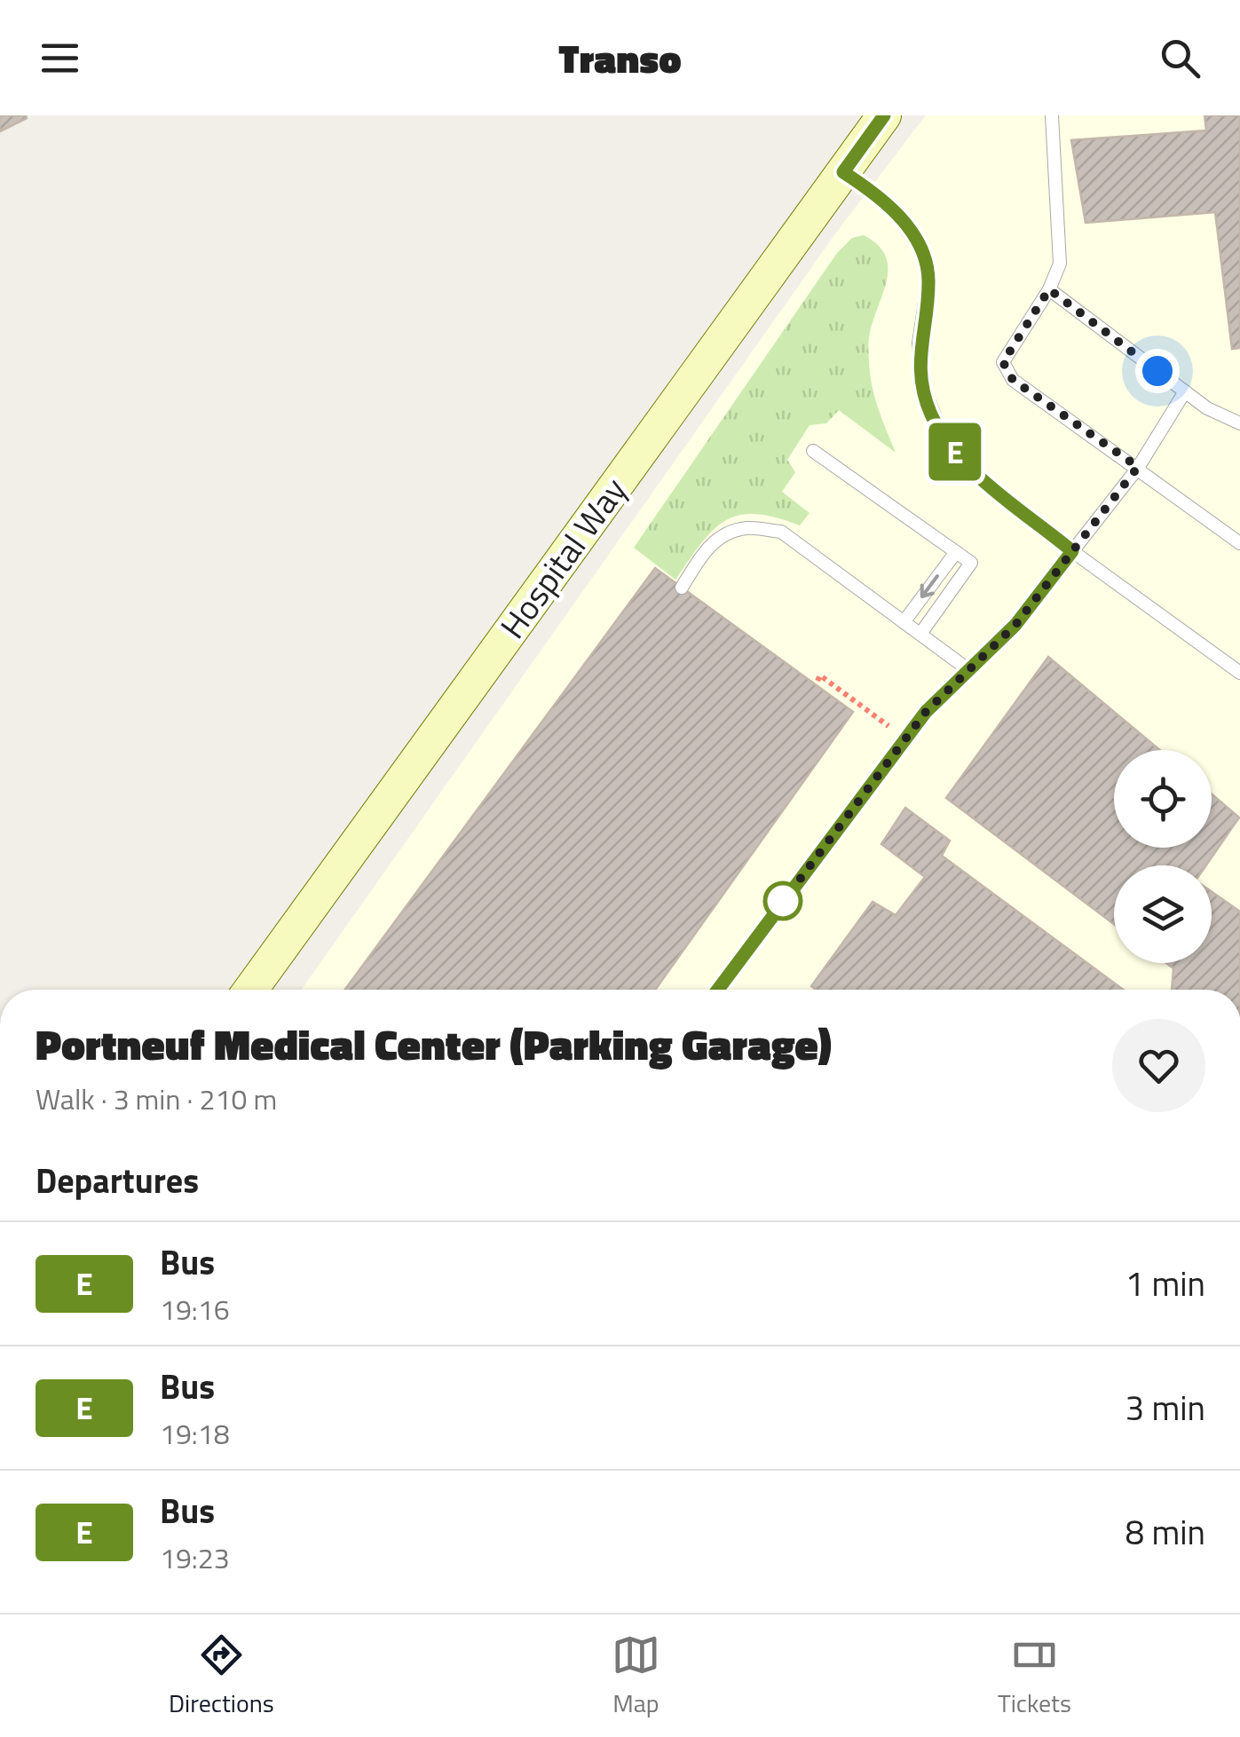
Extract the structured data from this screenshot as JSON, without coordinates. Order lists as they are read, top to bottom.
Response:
{
  "streets": {
    "street": ["Hospital Way"]
  },
  "lines": ["bus line E"],
  "page": {
    "header": "Transo",
    "on_map": "E",
    "heading": [
      ["Portneuf Medical Center (Parking Garage)", "Walk · 3 min · 210 m"],
      "Departures"
    ],
    "list": [
      {
        "mark": "E",
        "name": "Bus",
        "note": "19:16",
        "value": "1 min"
      },
      {
        "mark": "E",
        "name": "Bus",
        "note": "19:18",
        "value": "3 min"
      },
      {
        "mark": "E",
        "name": "Bus",
        "note": "19:23",
        "value": "8 min"
      }
    ],
    "tabs": ["Directions", "Map", "Tickets"]
  }
}
